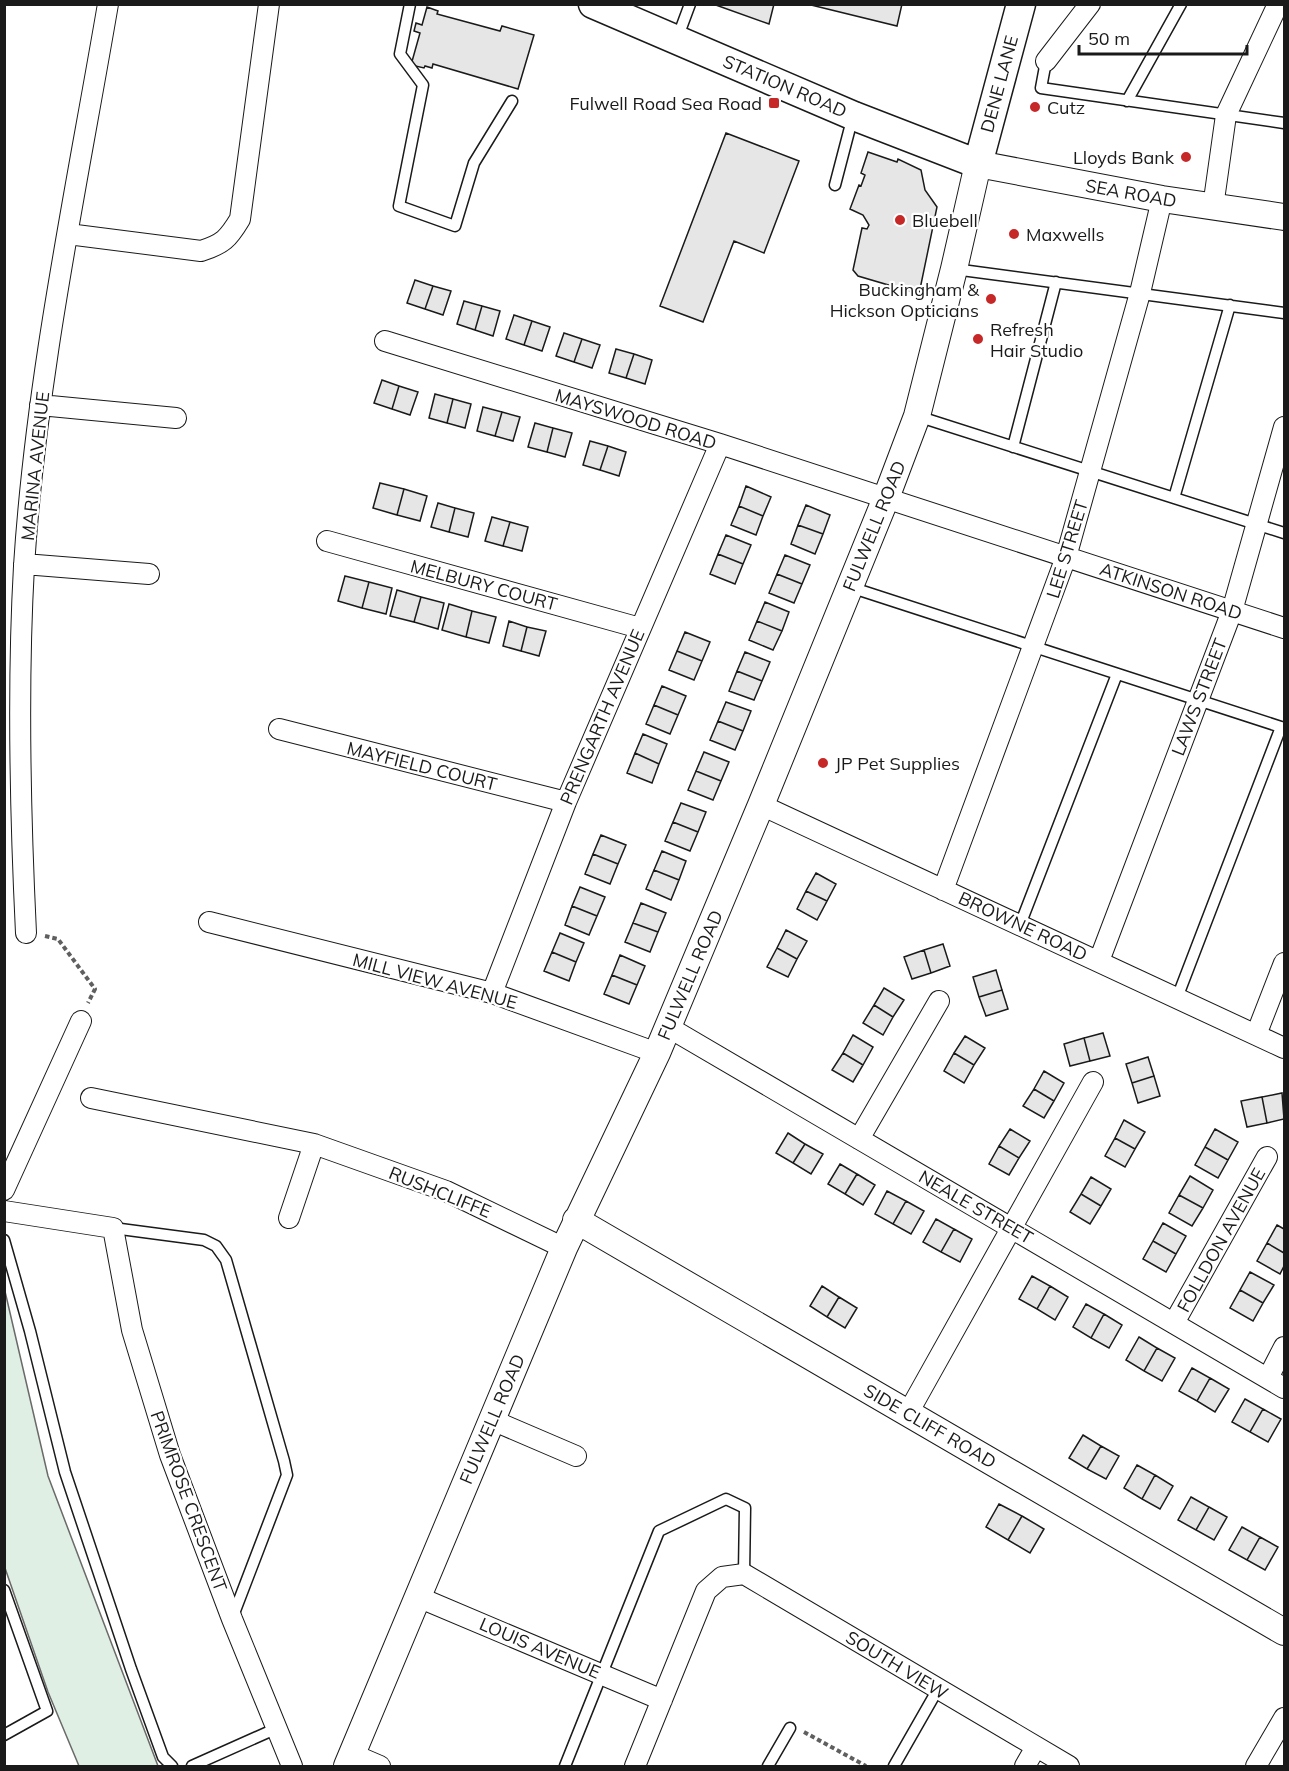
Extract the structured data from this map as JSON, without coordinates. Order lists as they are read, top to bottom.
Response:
{
  "streets": {
    "main road": ["DENE LANE", "STATION ROAD"],
    "street": [
      "SEA ROAD",
      "MAYSWOOD ROAD",
      "MARINA AVENUE",
      "FULWELL ROAD",
      "LEE STREET",
      "MELBURY COURT",
      "ATKINSON ROAD",
      "LAWS STREET",
      "PRENGARTH AVENUE",
      "MAYFIELD COURT",
      "BROWNE ROAD",
      "MILL VIEW AVENUE",
      "RUSHCLIFFE",
      "NEALE STREET",
      "FOLLDON AVENUE",
      "SIDE CLIFF ROAD",
      "PRIMROSE CRESCENT",
      "LOUIS AVENUE",
      "SOUTH VIEW"
    ]
  },
  "crossings": [
    ["DENE LANE", "STATION ROAD"],
    ["DENE LANE", "SEA ROAD"],
    ["DENE LANE", "FULWELL ROAD"],
    ["STATION ROAD", "SEA ROAD"],
    ["STATION ROAD", "FULWELL ROAD"],
    ["SEA ROAD", "FULWELL ROAD"],
    ["SEA ROAD", "LEE STREET"],
    ["MAYSWOOD ROAD", "FULWELL ROAD"],
    ["MAYSWOOD ROAD", "ATKINSON ROAD"],
    ["MAYSWOOD ROAD", "PRENGARTH AVENUE"],
    ["FULWELL ROAD", "ATKINSON ROAD"],
    ["FULWELL ROAD", "BROWNE ROAD"],
    ["FULWELL ROAD", "MILL VIEW AVENUE"],
    ["FULWELL ROAD", "RUSHCLIFFE"],
    ["FULWELL ROAD", "NEALE STREET"],
    ["FULWELL ROAD", "SIDE CLIFF ROAD"],
    ["FULWELL ROAD", "LOUIS AVENUE"],
    ["LEE STREET", "ATKINSON ROAD"],
    ["LEE STREET", "BROWNE ROAD"],
    ["MELBURY COURT", "PRENGARTH AVENUE"],
    ["ATKINSON ROAD", "LAWS STREET"],
    ["LAWS STREET", "BROWNE ROAD"],
    ["PRENGARTH AVENUE", "MAYFIELD COURT"],
    ["PRENGARTH AVENUE", "MILL VIEW AVENUE"],
    ["NEALE STREET", "FOLLDON AVENUE"]
  ],
  "places": {
    "transit": ["Fulwell Road Sea Road"],
    "other": [
      "Cutz",
      "Lloyds Bank",
      "Bluebell",
      "Maxwells",
      "Buckingham & Hickson Opticians",
      "Refresh Hair Studio",
      "JP Pet Supplies"
    ]
  },
  "scale_bar": "50 m"
}
